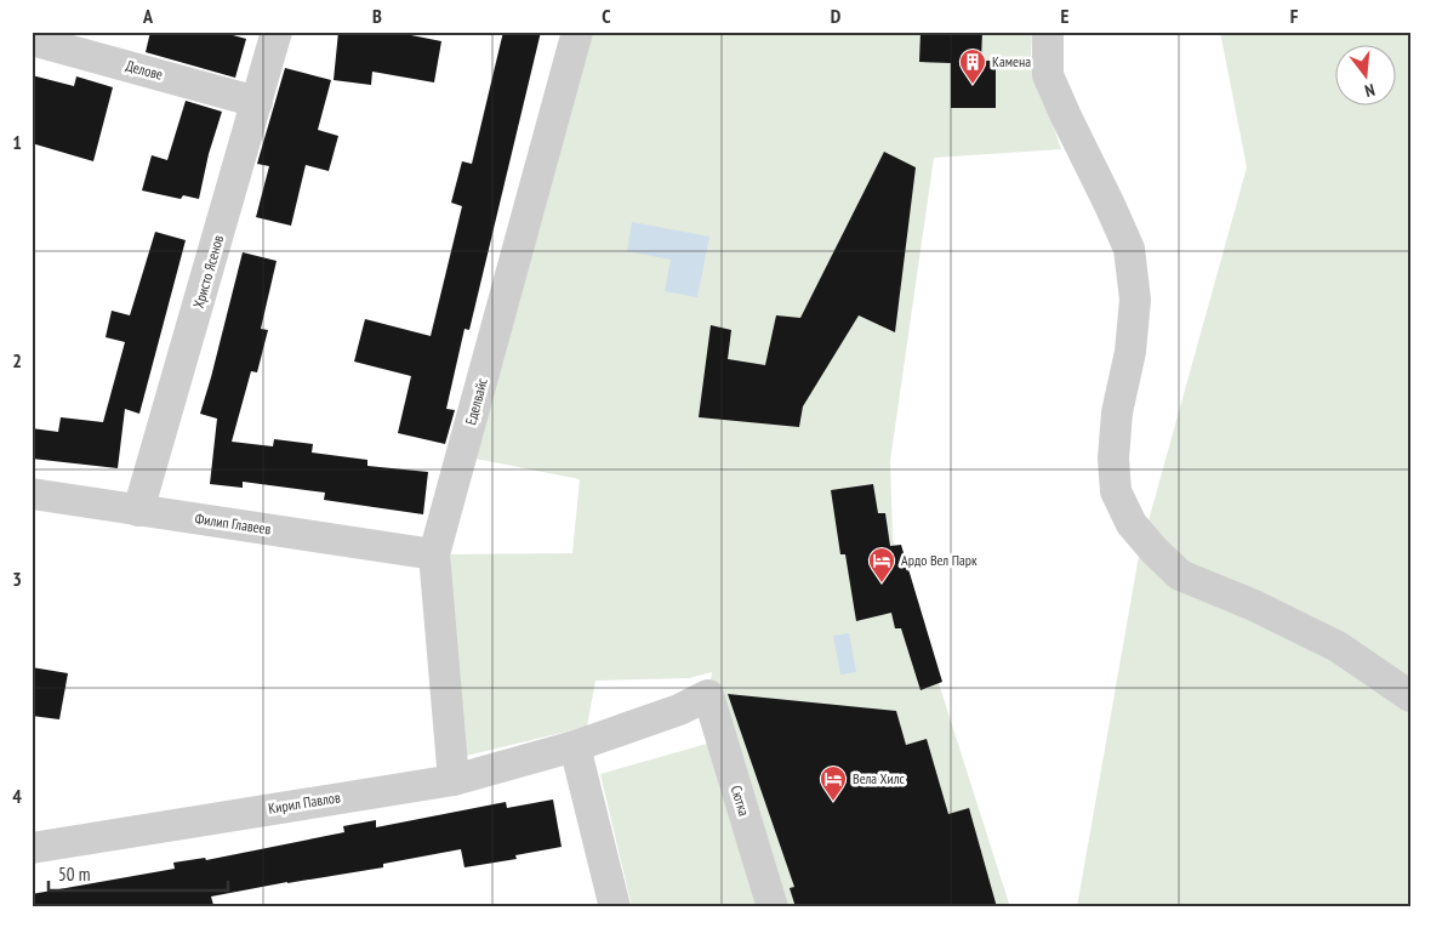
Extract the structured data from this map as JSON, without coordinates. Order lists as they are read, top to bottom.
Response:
{
  "streets": {
    "street": [
      "Делове",
      "Христо Ясенов",
      "Еделвайс",
      "Филип Главеев",
      "Сютка",
      "Кирил Павлов"
    ]
  },
  "crossings": [
    ["Делове", "Христо Ясенов"],
    ["Христо Ясенов", "Филип Главеев"],
    ["Еделвайс", "Филип Главеев"],
    ["Еделвайс", "Кирил Павлов"],
    ["Сютка", "Кирил Павлов"]
  ],
  "places": {
    "building": ["Камена"],
    "hotel": ["Ардо Вел Парк", "Вела Хилс"]
  },
  "scale_bar": "50 m",
  "north": "bottom",
  "grid": {
    "columns": [
      "A",
      "B",
      "C",
      "D",
      "E",
      "F"
    ],
    "rows": [
      "1",
      "2",
      "3",
      "4"
    ]
  }
}
